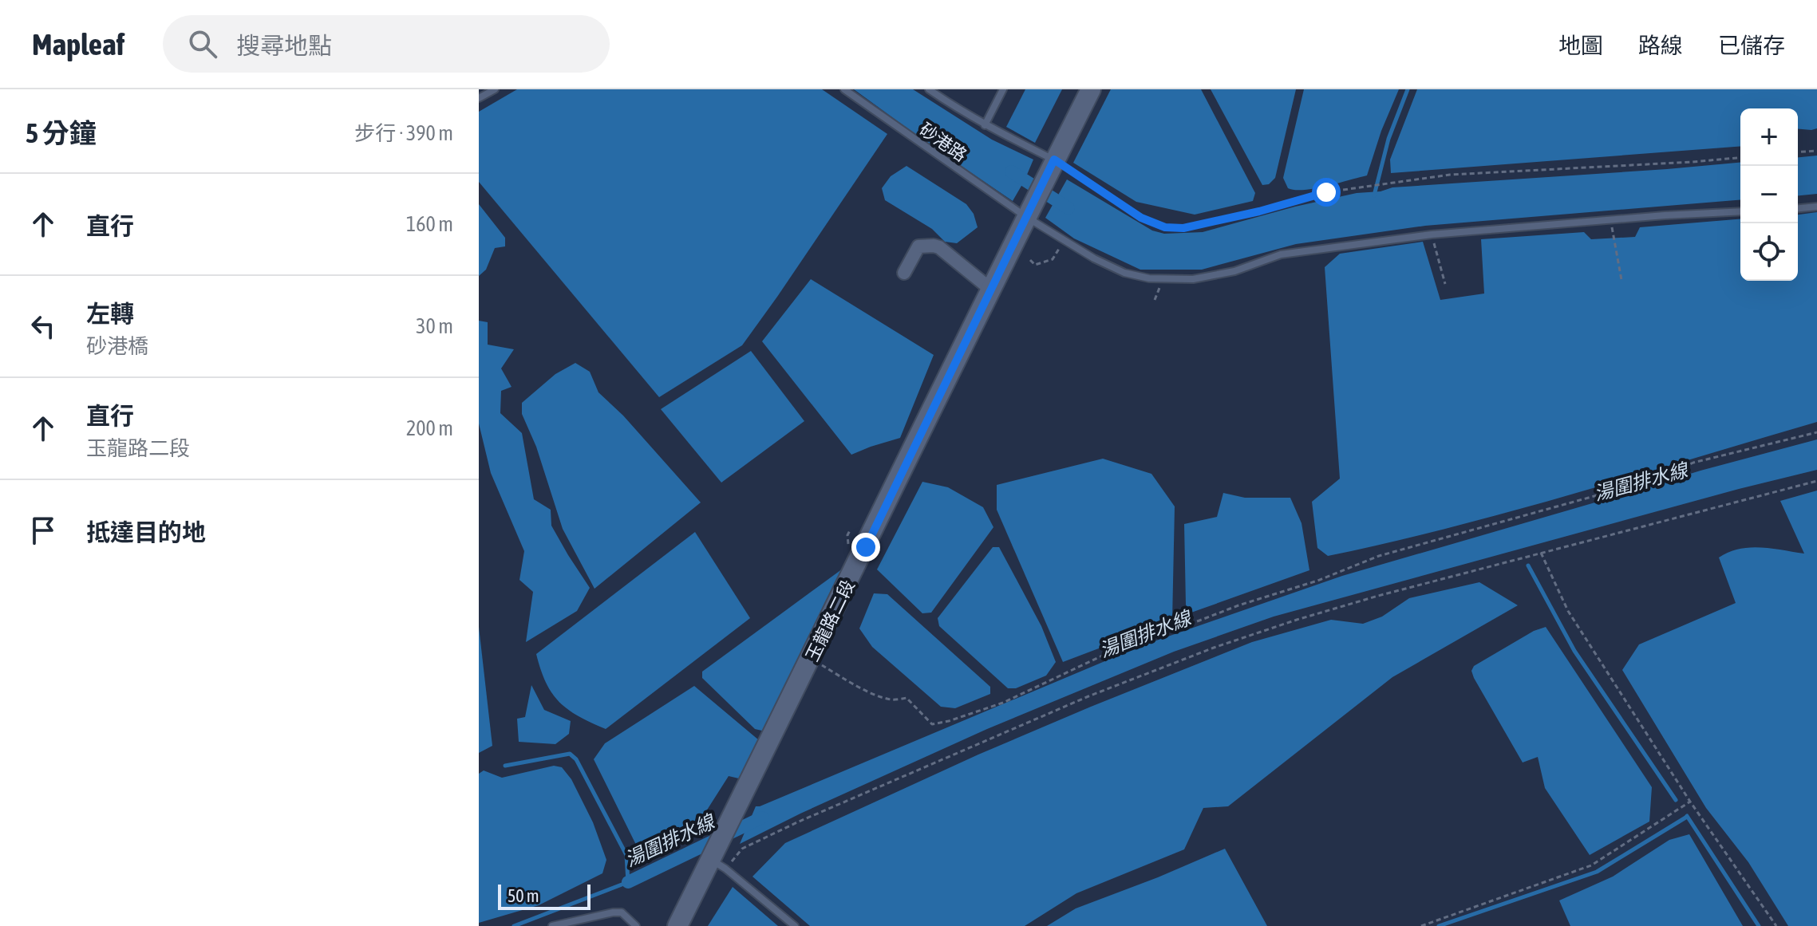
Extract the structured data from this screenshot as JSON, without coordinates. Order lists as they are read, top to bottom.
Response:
{
  "streets": {
    "main road": ["玉龍路二段"],
    "lane": ["砂港路"]
  },
  "crossings": [
    ["砂港路", "玉龍路二段"]
  ],
  "water": ["湯圍排水線"],
  "scale_bar": "50 m",
  "page": {
    "header": "Mapleaf",
    "search": "搜尋地點",
    "nav": ["地圖", "路線", "已儲存"],
    "heading": ["5 分鐘", "步行 · 390 m"],
    "map_buttons": ["+", "−"],
    "list": [
      ["直行", "160 m"],
      ["左轉", "砂港橋", "30 m"],
      ["直行", "玉龍路二段", "200 m"],
      "抵達目的地"
    ],
    "scale": "50 m"
  }
}
